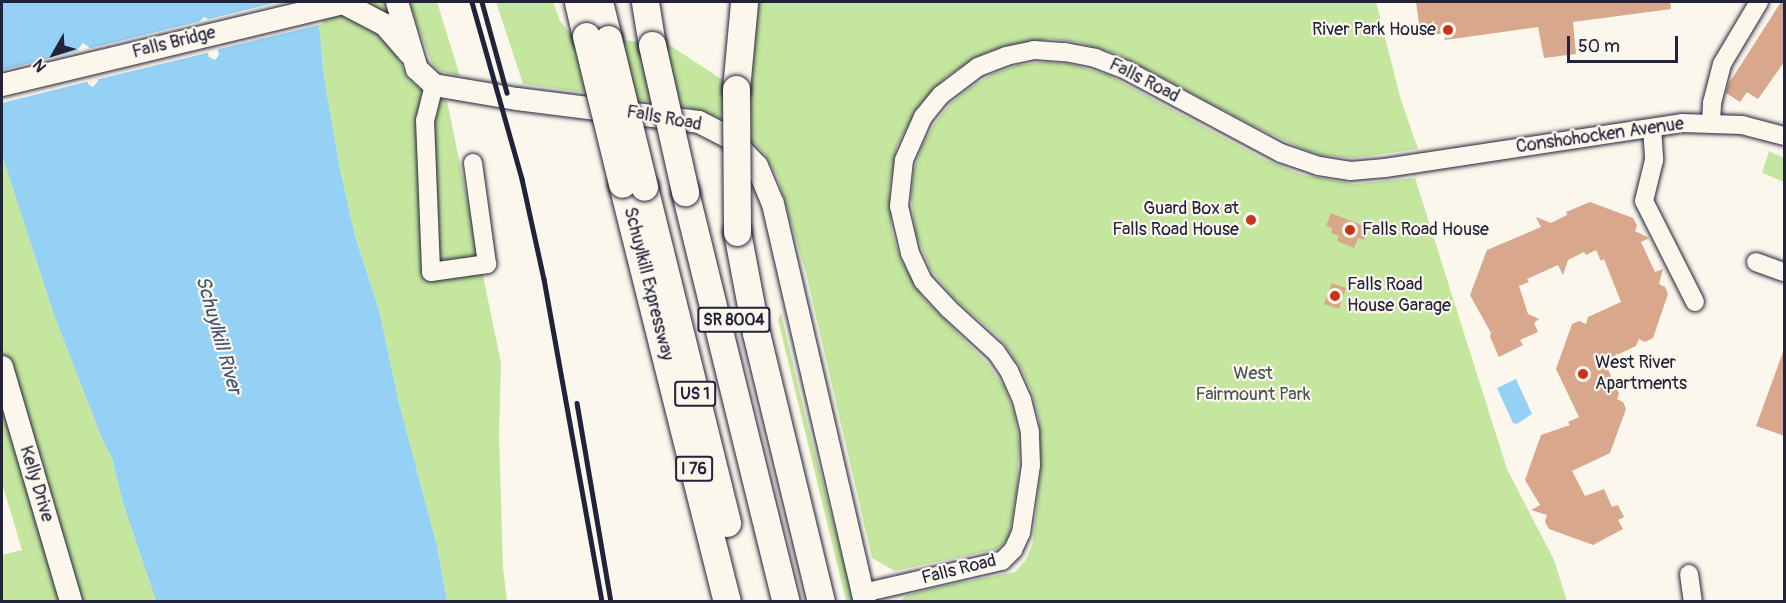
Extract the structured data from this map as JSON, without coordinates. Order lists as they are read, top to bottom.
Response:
{
  "streets": {
    "highway": ["SR 8004", "US 1"],
    "main road": ["Falls Bridge", "Falls Road", "Kelly Drive"],
    "street": ["Conshohocken Avenue"]
  },
  "crossings": [
    ["Falls Road", "Conshohocken Avenue"]
  ],
  "water": ["Schuylkill River"],
  "parks": ["West Fairmount Park"],
  "places": [
    "River Park House",
    "Guard Box at Falls Road House",
    "Falls Road House",
    "Falls Road House Garage",
    "West River Apartments"
  ],
  "scale_bar": "50 m",
  "north": "bottom left"
}
